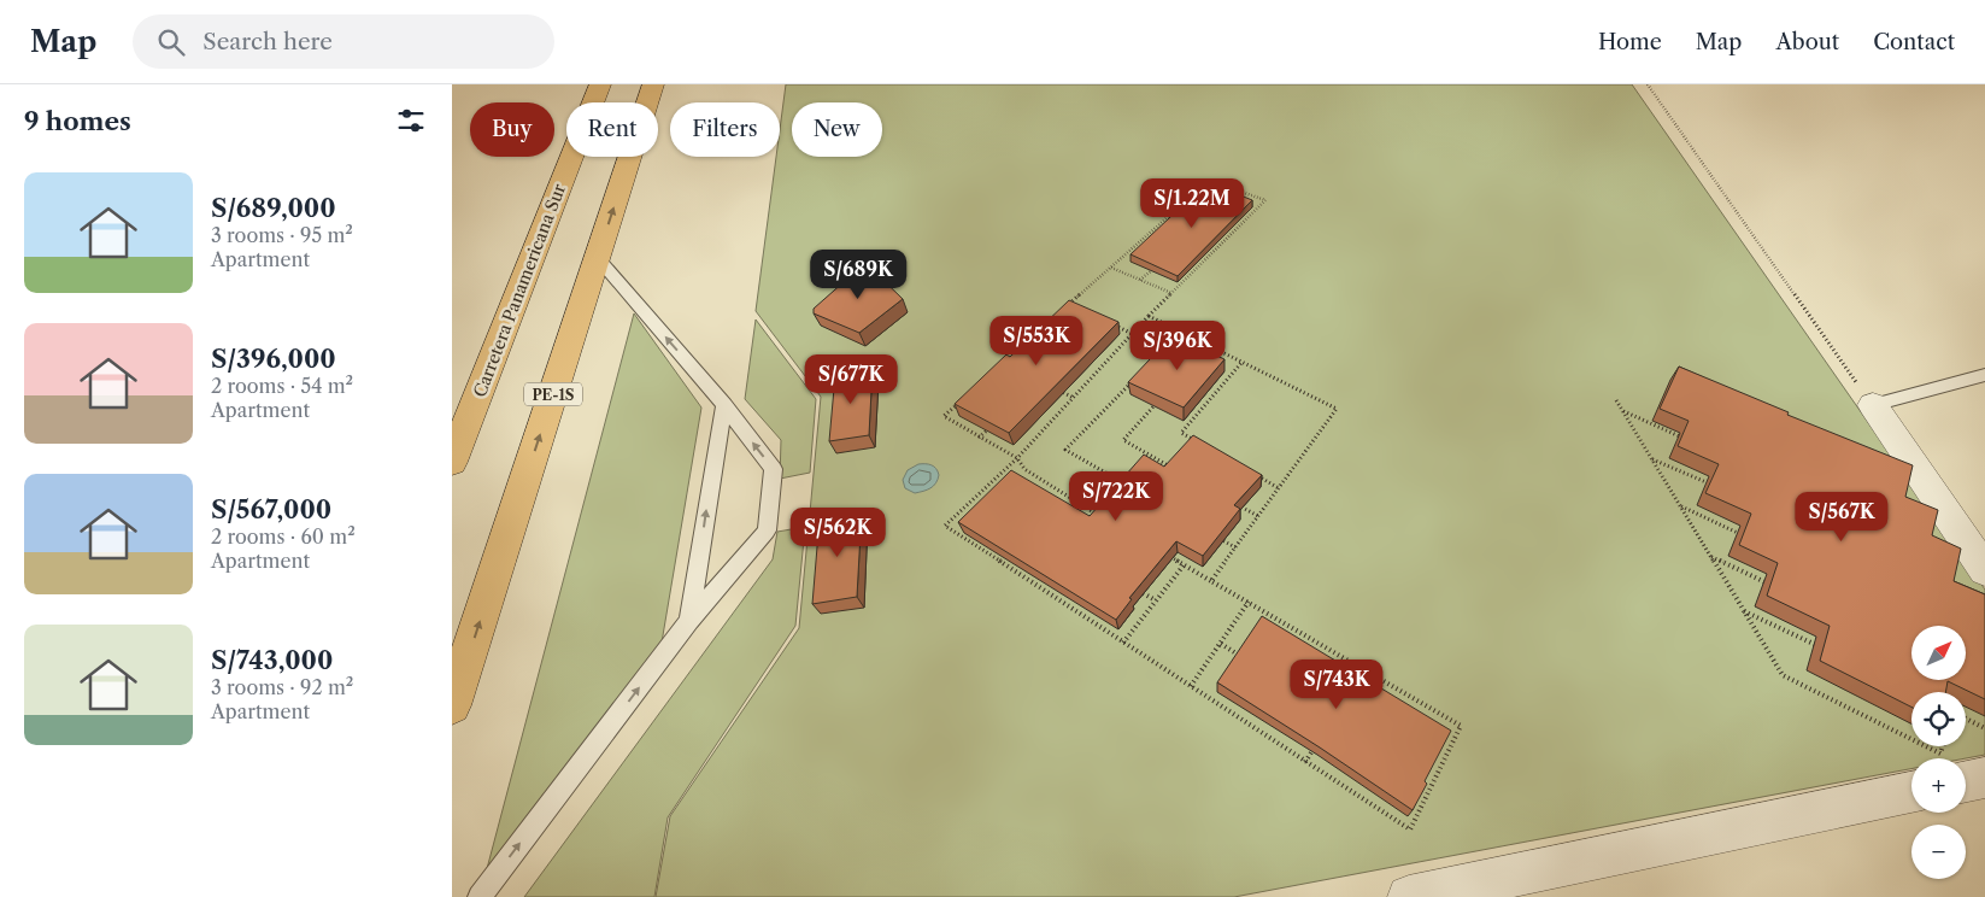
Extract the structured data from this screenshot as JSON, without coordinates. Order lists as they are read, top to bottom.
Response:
{
  "streets": {
    "highway": ["Carretera Panamericana Sur", "PE-1S"]
  },
  "north": "top right",
  "page": {
    "header": "Map",
    "search": "Search here",
    "nav": [
      "Home",
      "Map",
      "About",
      "Contact"
    ],
    "heading": "9 homes",
    "chip": [
      "Buy",
      "Rent",
      "Filters",
      "New"
    ],
    "list": [
      {
        "name": "S/689,000",
        "note": "3 rooms · 95 m² · Apartment"
      },
      {
        "name": "S/396,000",
        "note": "2 rooms · 54 m² · Apartment"
      },
      {
        "name": "S/567,000",
        "note": "2 rooms · 60 m² · Apartment"
      },
      {
        "name": "S/743,000",
        "note": "3 rooms · 92 m² · Apartment"
      }
    ],
    "price": [
      "S/1.22M",
      "S/689K",
      "S/553K",
      "S/396K",
      "S/677K",
      "S/722K",
      "S/567K",
      "S/562K",
      "S/743K"
    ],
    "map_buttons": ["+", "−"]
  }
}
